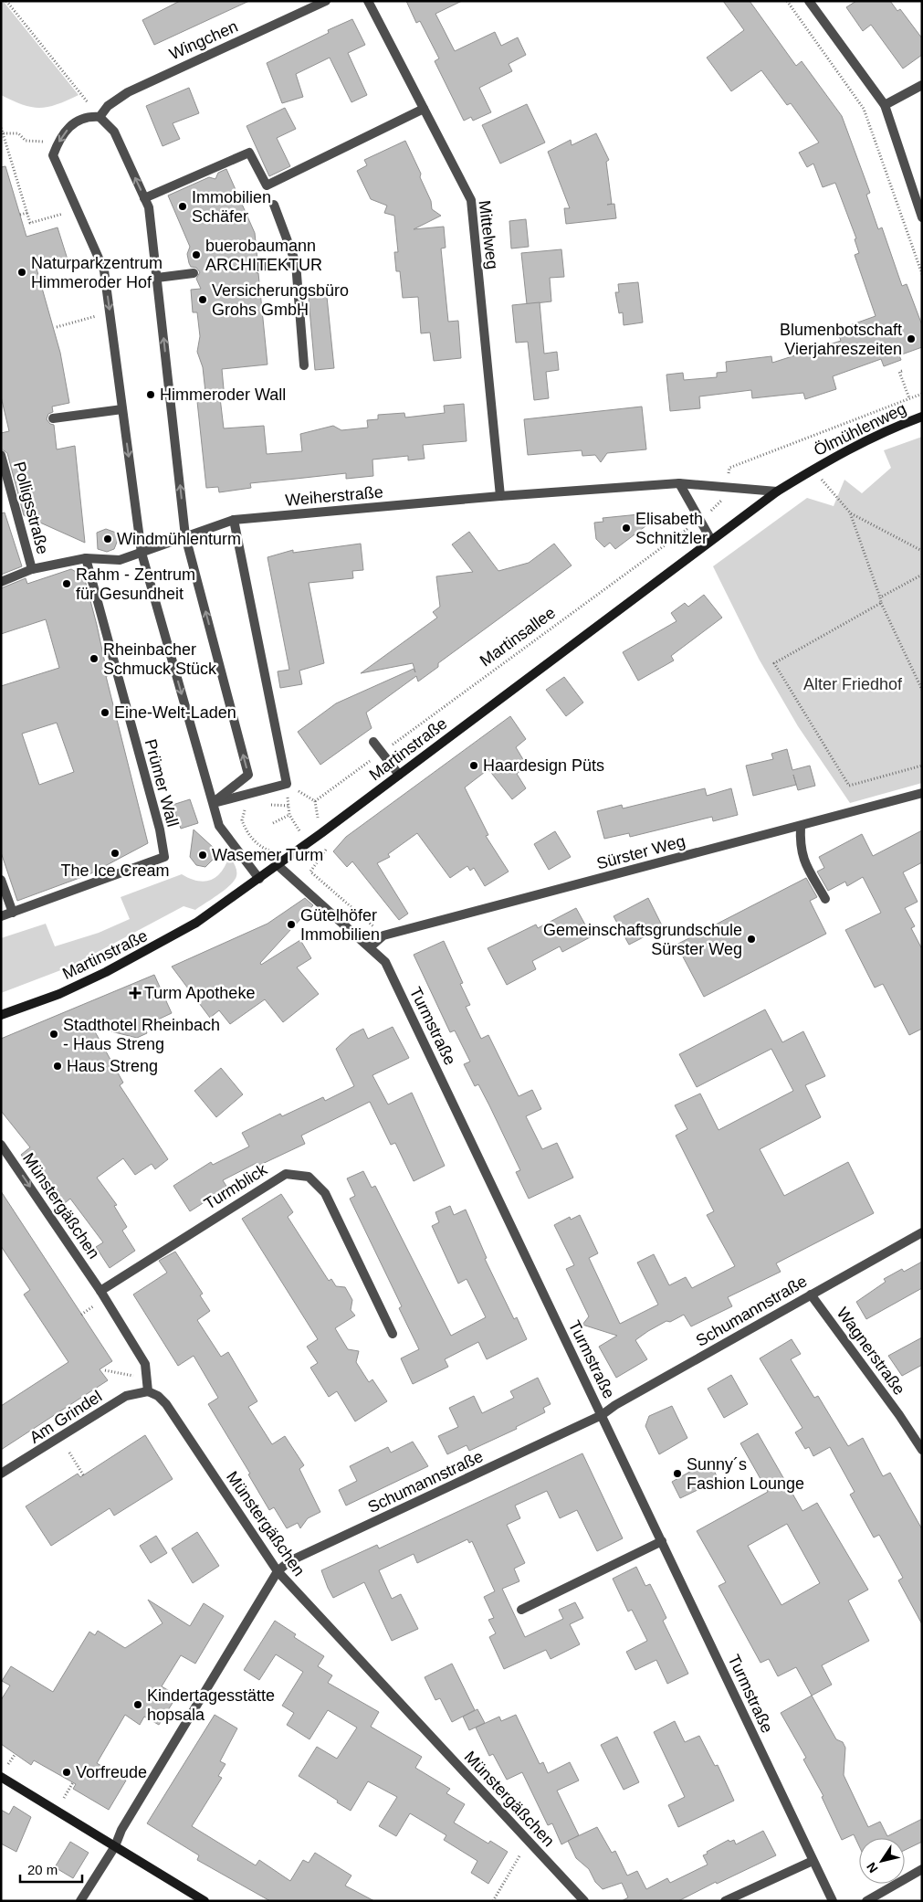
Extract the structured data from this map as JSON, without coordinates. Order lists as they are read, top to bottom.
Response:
{
  "streets": {
    "main road": ["Ölmühlenweg", "Martinstraße"],
    "street": [
      "Wingchen",
      "Mittelweg",
      "Weiherstraße",
      "Polligsstraße",
      "Prümer Wall",
      "Sürster Weg",
      "Turmstraße",
      "Turmblick",
      "Münstergäßchen",
      "Schumannstraße",
      "Wagnerstraße",
      "Am Grindel"
    ],
    "path": ["Martinsallee"]
  },
  "crossings": [
    ["Mittelweg", "Weiherstraße"],
    ["Ölmühlenweg", "Martinstraße"],
    ["Weiherstraße", "Polligsstraße"],
    ["Weiherstraße", "Martinsallee"],
    ["Weiherstraße", "Martinstraße"],
    ["Weiherstraße", "Prümer Wall"],
    ["Martinstraße", "Turmstraße"],
    ["Sürster Weg", "Turmstraße"],
    ["Turmstraße", "Schumannstraße"],
    ["Turmblick", "Münstergäßchen"],
    ["Münstergäßchen", "Schumannstraße"],
    ["Münstergäßchen", "Am Grindel"],
    ["Schumannstraße", "Wagnerstraße"]
  ],
  "parks": ["Alter Friedhof"],
  "places": {
    "other": [
      "Immobilien Schäfer",
      "buerobaumann ARCHITEKTUR",
      "Naturparkzentrum Himmeroder Hof",
      "Versicherungsbüro Grohs GmbH",
      "Blumenbotschaft Vierjahreszeiten",
      "Himmeroder Wall",
      "Elisabeth Schnitzler",
      "Windmühlenturm",
      "Rahm - Zentrum für Gesundheit",
      "Rheinbacher Schmuck Stück",
      "Eine-Welt-Laden",
      "Haardesign Püts",
      "The Ice Cream",
      "Wasemer Turm",
      "Gütelhöfer Immobilien",
      "Gemeinschaftsgrundschule Sürster Weg",
      "Stadthotel Rheinbach - Haus Streng",
      "Haus Streng",
      "Sunny´s Fashion Lounge",
      "Kindertagesstätte hopsala",
      "Vorfreude"
    ],
    "health": ["Turm Apotheke"]
  },
  "scale_bar": "20 m",
  "north": "bottom left"
}
